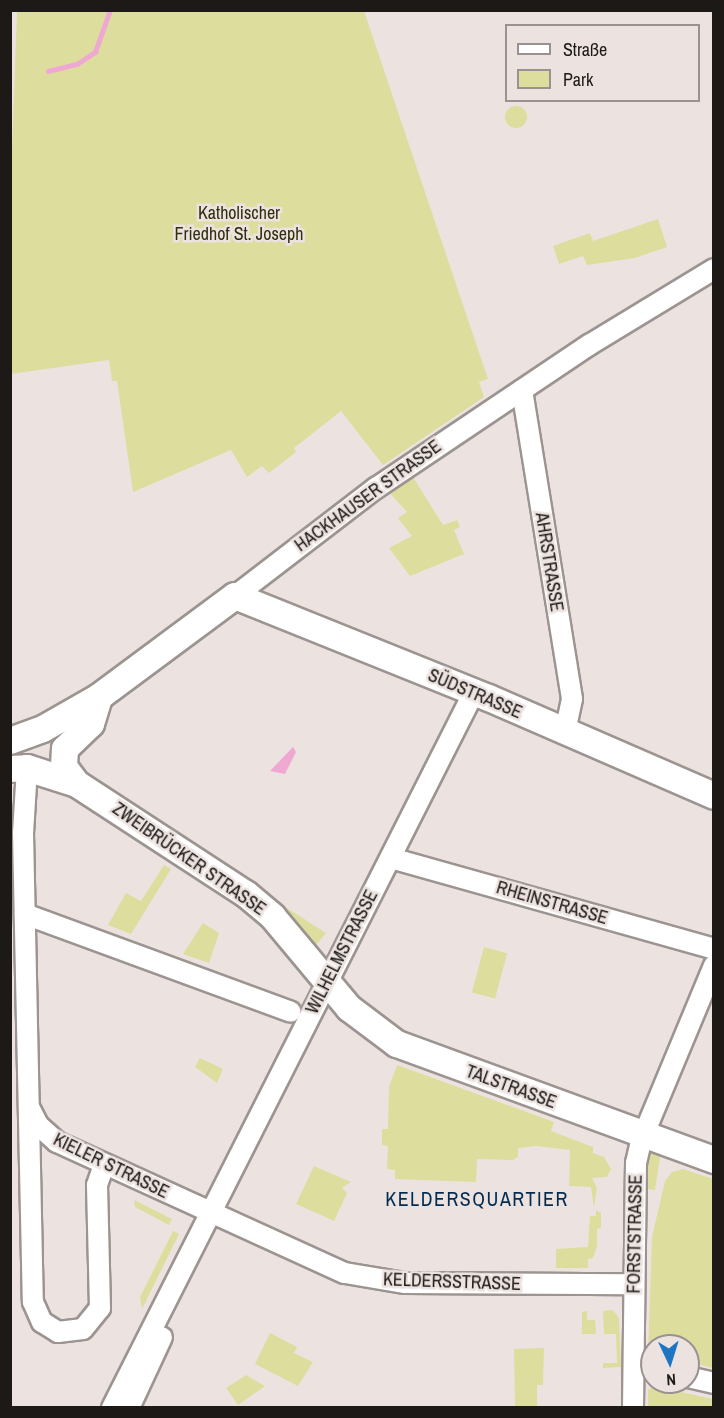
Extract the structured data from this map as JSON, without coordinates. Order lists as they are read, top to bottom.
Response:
{
  "streets": {
    "main road": [
      "HACKHAUSER STRASSE",
      "SÜDSTRASSE",
      "ZWEIBRÜCKER STRASSE",
      "TALSTRASSE"
    ],
    "street": [
      "AHRSTRASSE",
      "RHEINSTRASSE",
      "WILHELMSTRASSE",
      "KIELER STRASSE",
      "FORSTSTRASSE",
      "KELDERSSTRASSE"
    ]
  },
  "crossings": [
    ["HACKHAUSER STRASSE", "AHRSTRASSE"],
    ["HACKHAUSER STRASSE", "SÜDSTRASSE"],
    ["AHRSTRASSE", "SÜDSTRASSE"],
    ["SÜDSTRASSE", "WILHELMSTRASSE"],
    ["ZWEIBRÜCKER STRASSE", "WILHELMSTRASSE"],
    ["ZWEIBRÜCKER STRASSE", "TALSTRASSE"],
    ["ZWEIBRÜCKER STRASSE", "KIELER STRASSE"],
    ["RHEINSTRASSE", "WILHELMSTRASSE"],
    ["WILHELMSTRASSE", "TALSTRASSE"],
    ["WILHELMSTRASSE", "KIELER STRASSE"],
    ["WILHELMSTRASSE", "KELDERSSTRASSE"],
    ["TALSTRASSE", "FORSTSTRASSE"],
    ["KIELER STRASSE", "KELDERSSTRASSE"],
    ["FORSTSTRASSE", "KELDERSSTRASSE"]
  ],
  "districts": ["KELDERSQUARTIER"],
  "parks": ["Katholischer Friedhof St. Joseph"],
  "legend": ["Straße", "Park"],
  "north": "bottom"
}
